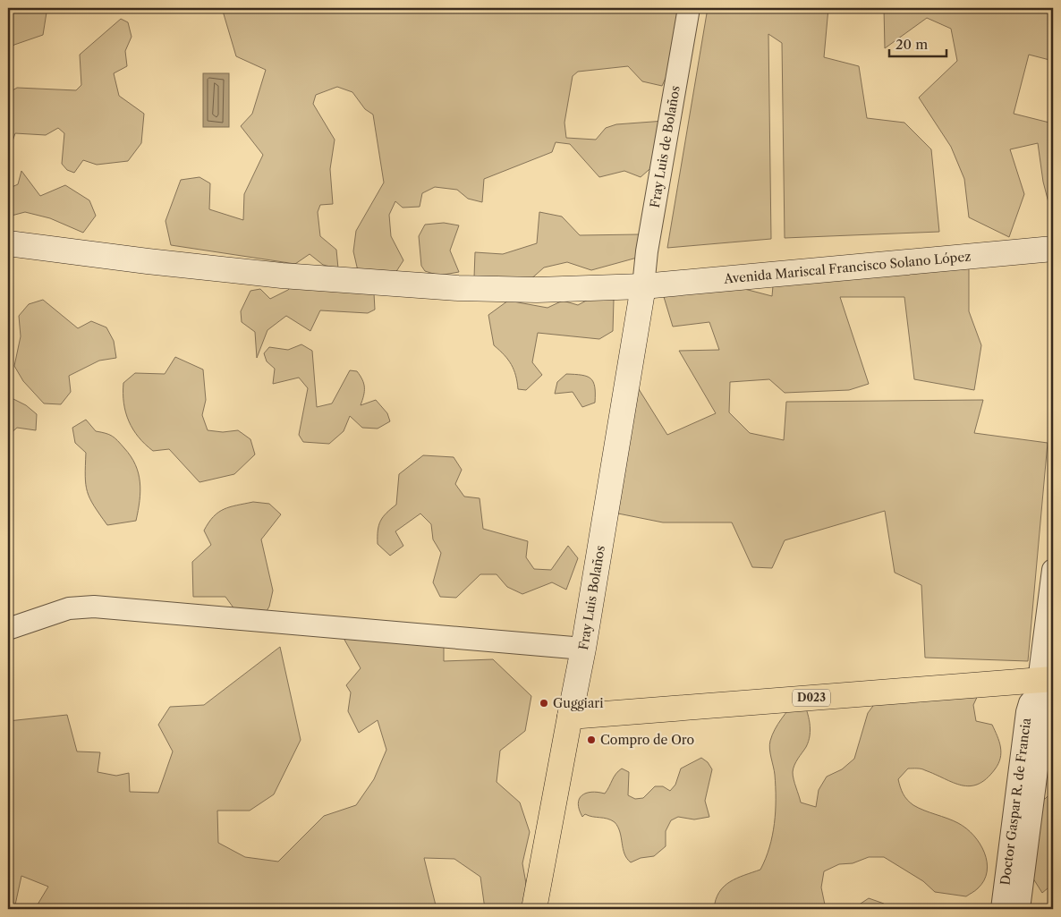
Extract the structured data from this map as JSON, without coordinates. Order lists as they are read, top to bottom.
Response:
{
  "streets": {
    "main road": ["Fray Luis Bolaños", "D023"],
    "street": ["Fray Luis de Bolaños", "Avenida Mariscal Francisco Solano López", "Doctor Gaspar R. de Francia"]
  },
  "crossings": [
    ["Fray Luis de Bolaños", "Avenida Mariscal Francisco Solano López"],
    ["Fray Luis de Bolaños", "Fray Luis Bolaños"],
    ["Avenida Mariscal Francisco Solano López", "Fray Luis Bolaños"],
    ["Fray Luis Bolaños", "D023"],
    ["D023", "Doctor Gaspar R. de Francia"]
  ],
  "places": ["Guggiari", "Compro de Oro"],
  "scale_bar": "20 m"
}
